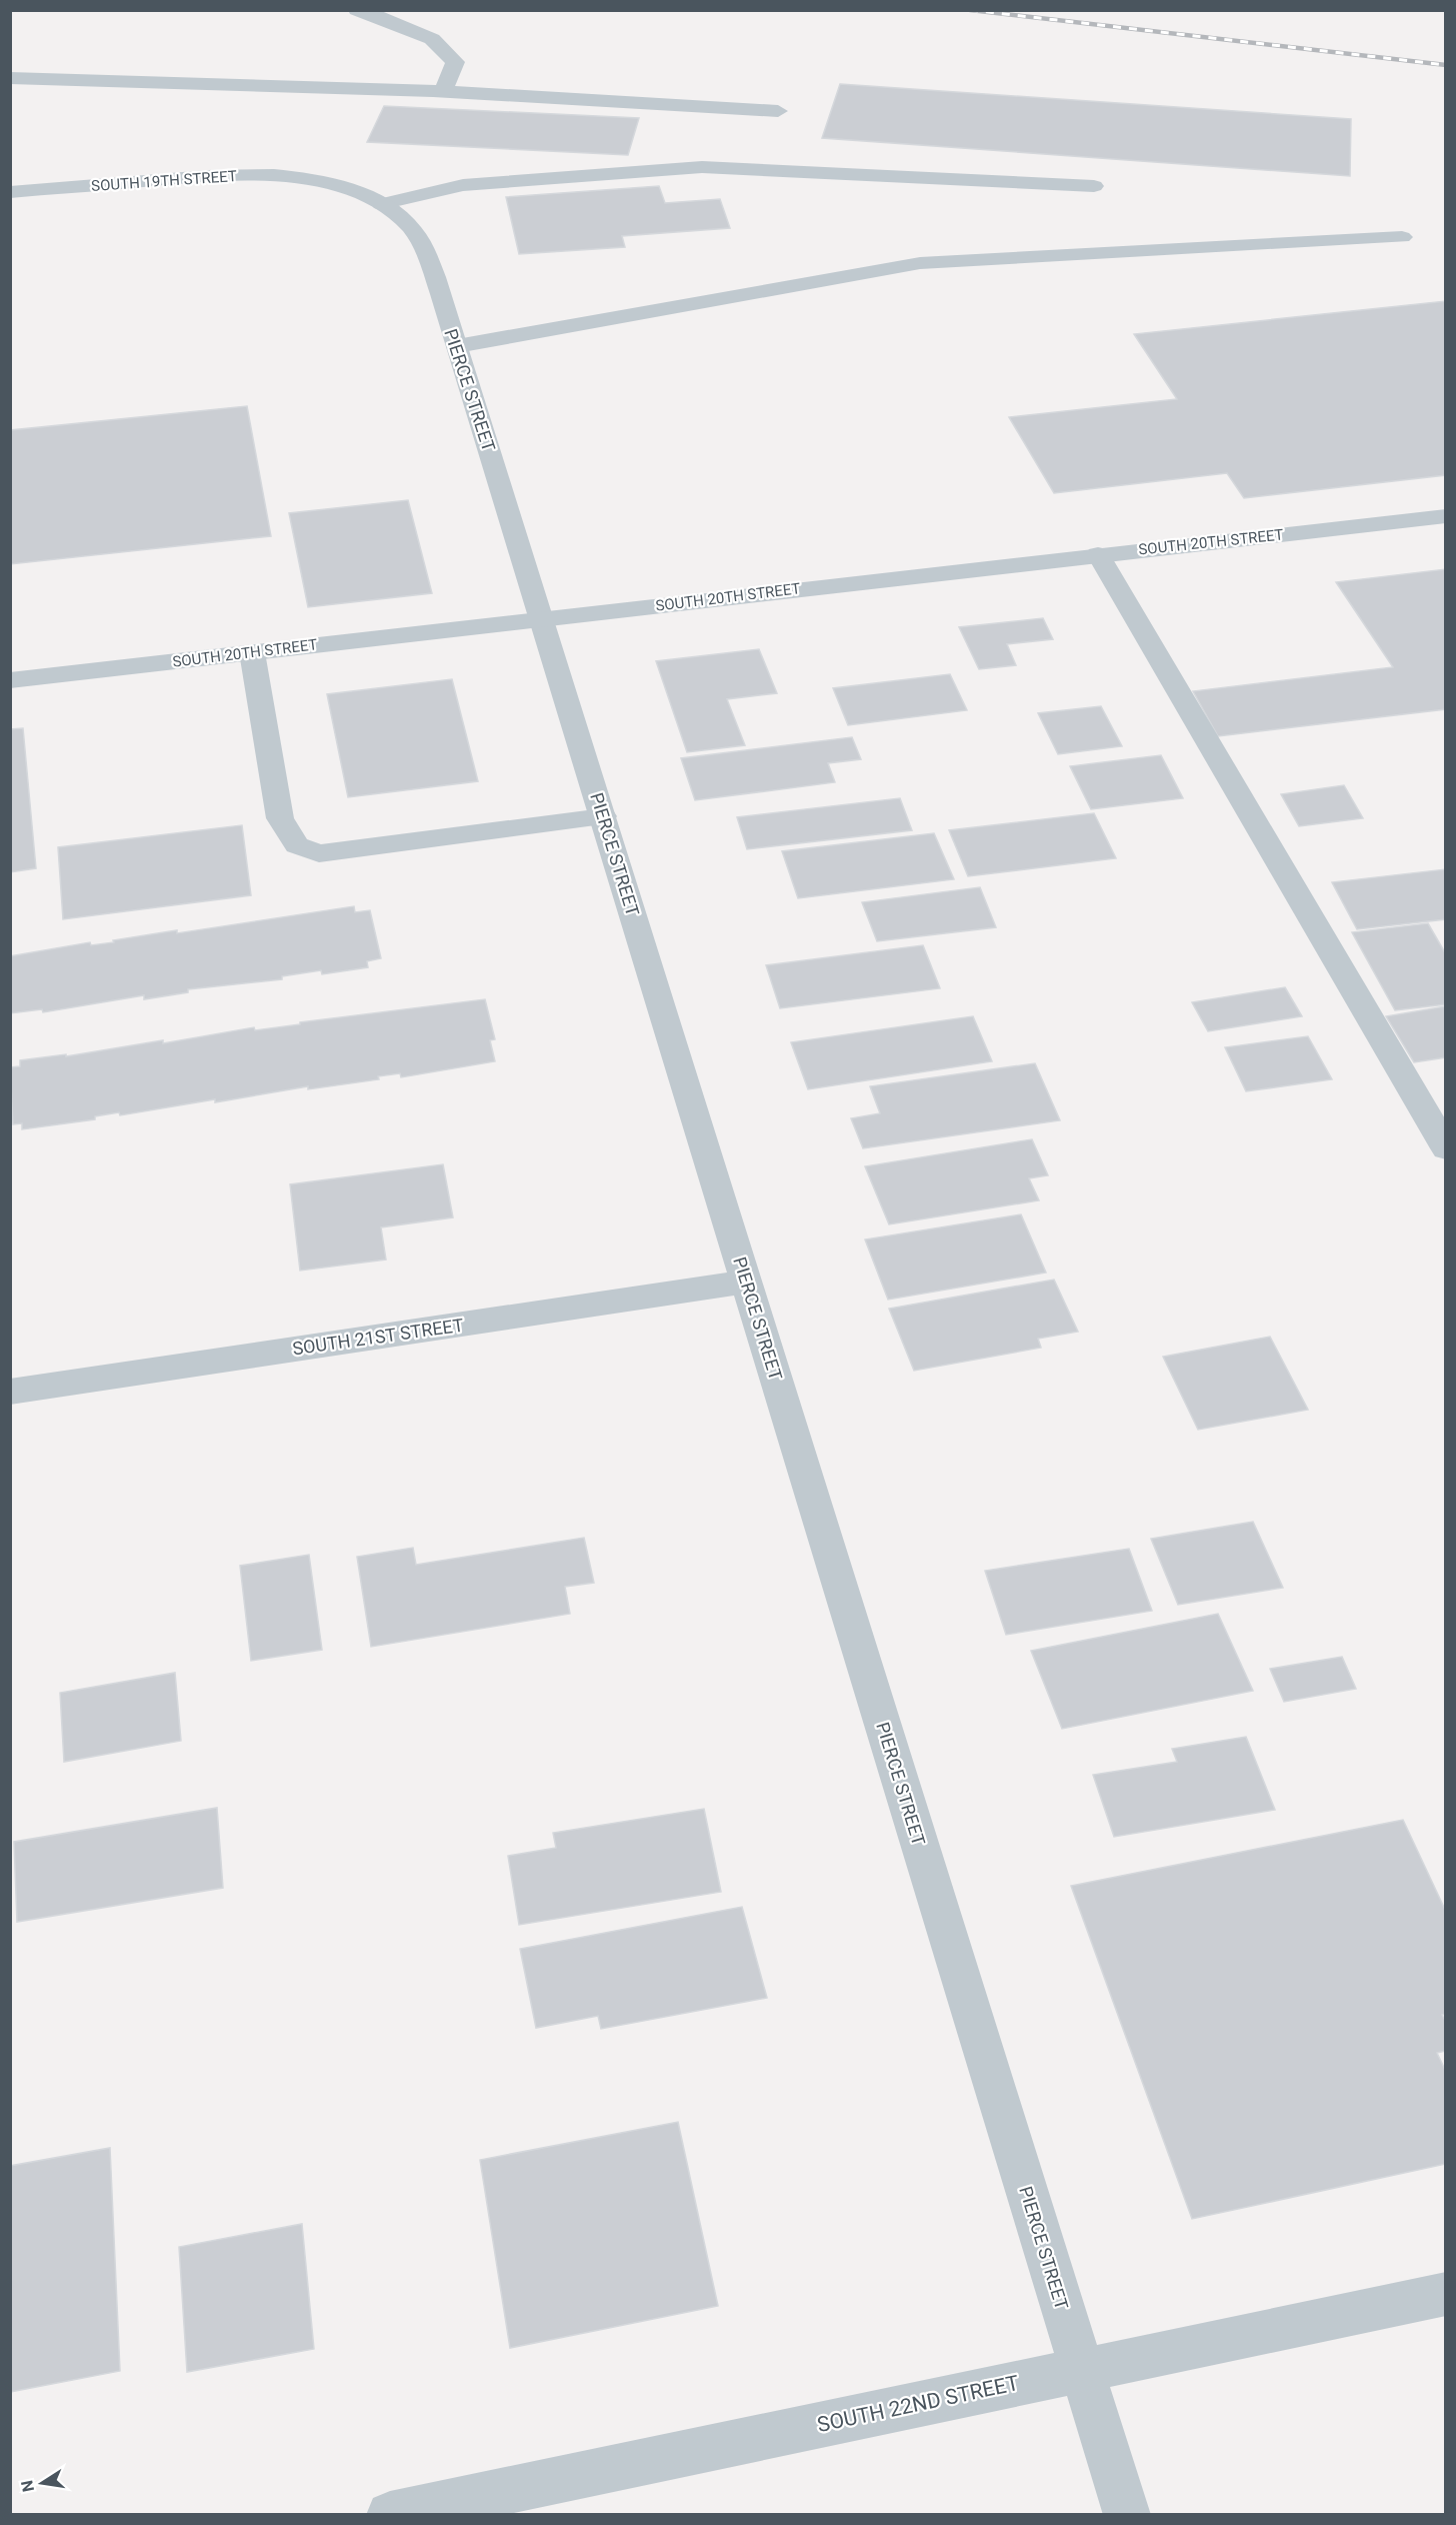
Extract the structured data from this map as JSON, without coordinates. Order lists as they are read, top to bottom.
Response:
{
  "streets": {
    "street": [
      "SOUTH 19TH STREET",
      "PIERCE STREET",
      "SOUTH 20TH STREET",
      "SOUTH 21ST STREET",
      "SOUTH 22ND STREET"
    ]
  },
  "crossings": [
    ["SOUTH 19TH STREET", "PIERCE STREET"],
    ["PIERCE STREET", "SOUTH 20TH STREET"],
    ["PIERCE STREET", "SOUTH 21ST STREET"],
    ["PIERCE STREET", "SOUTH 22ND STREET"]
  ],
  "north": "left"
}
